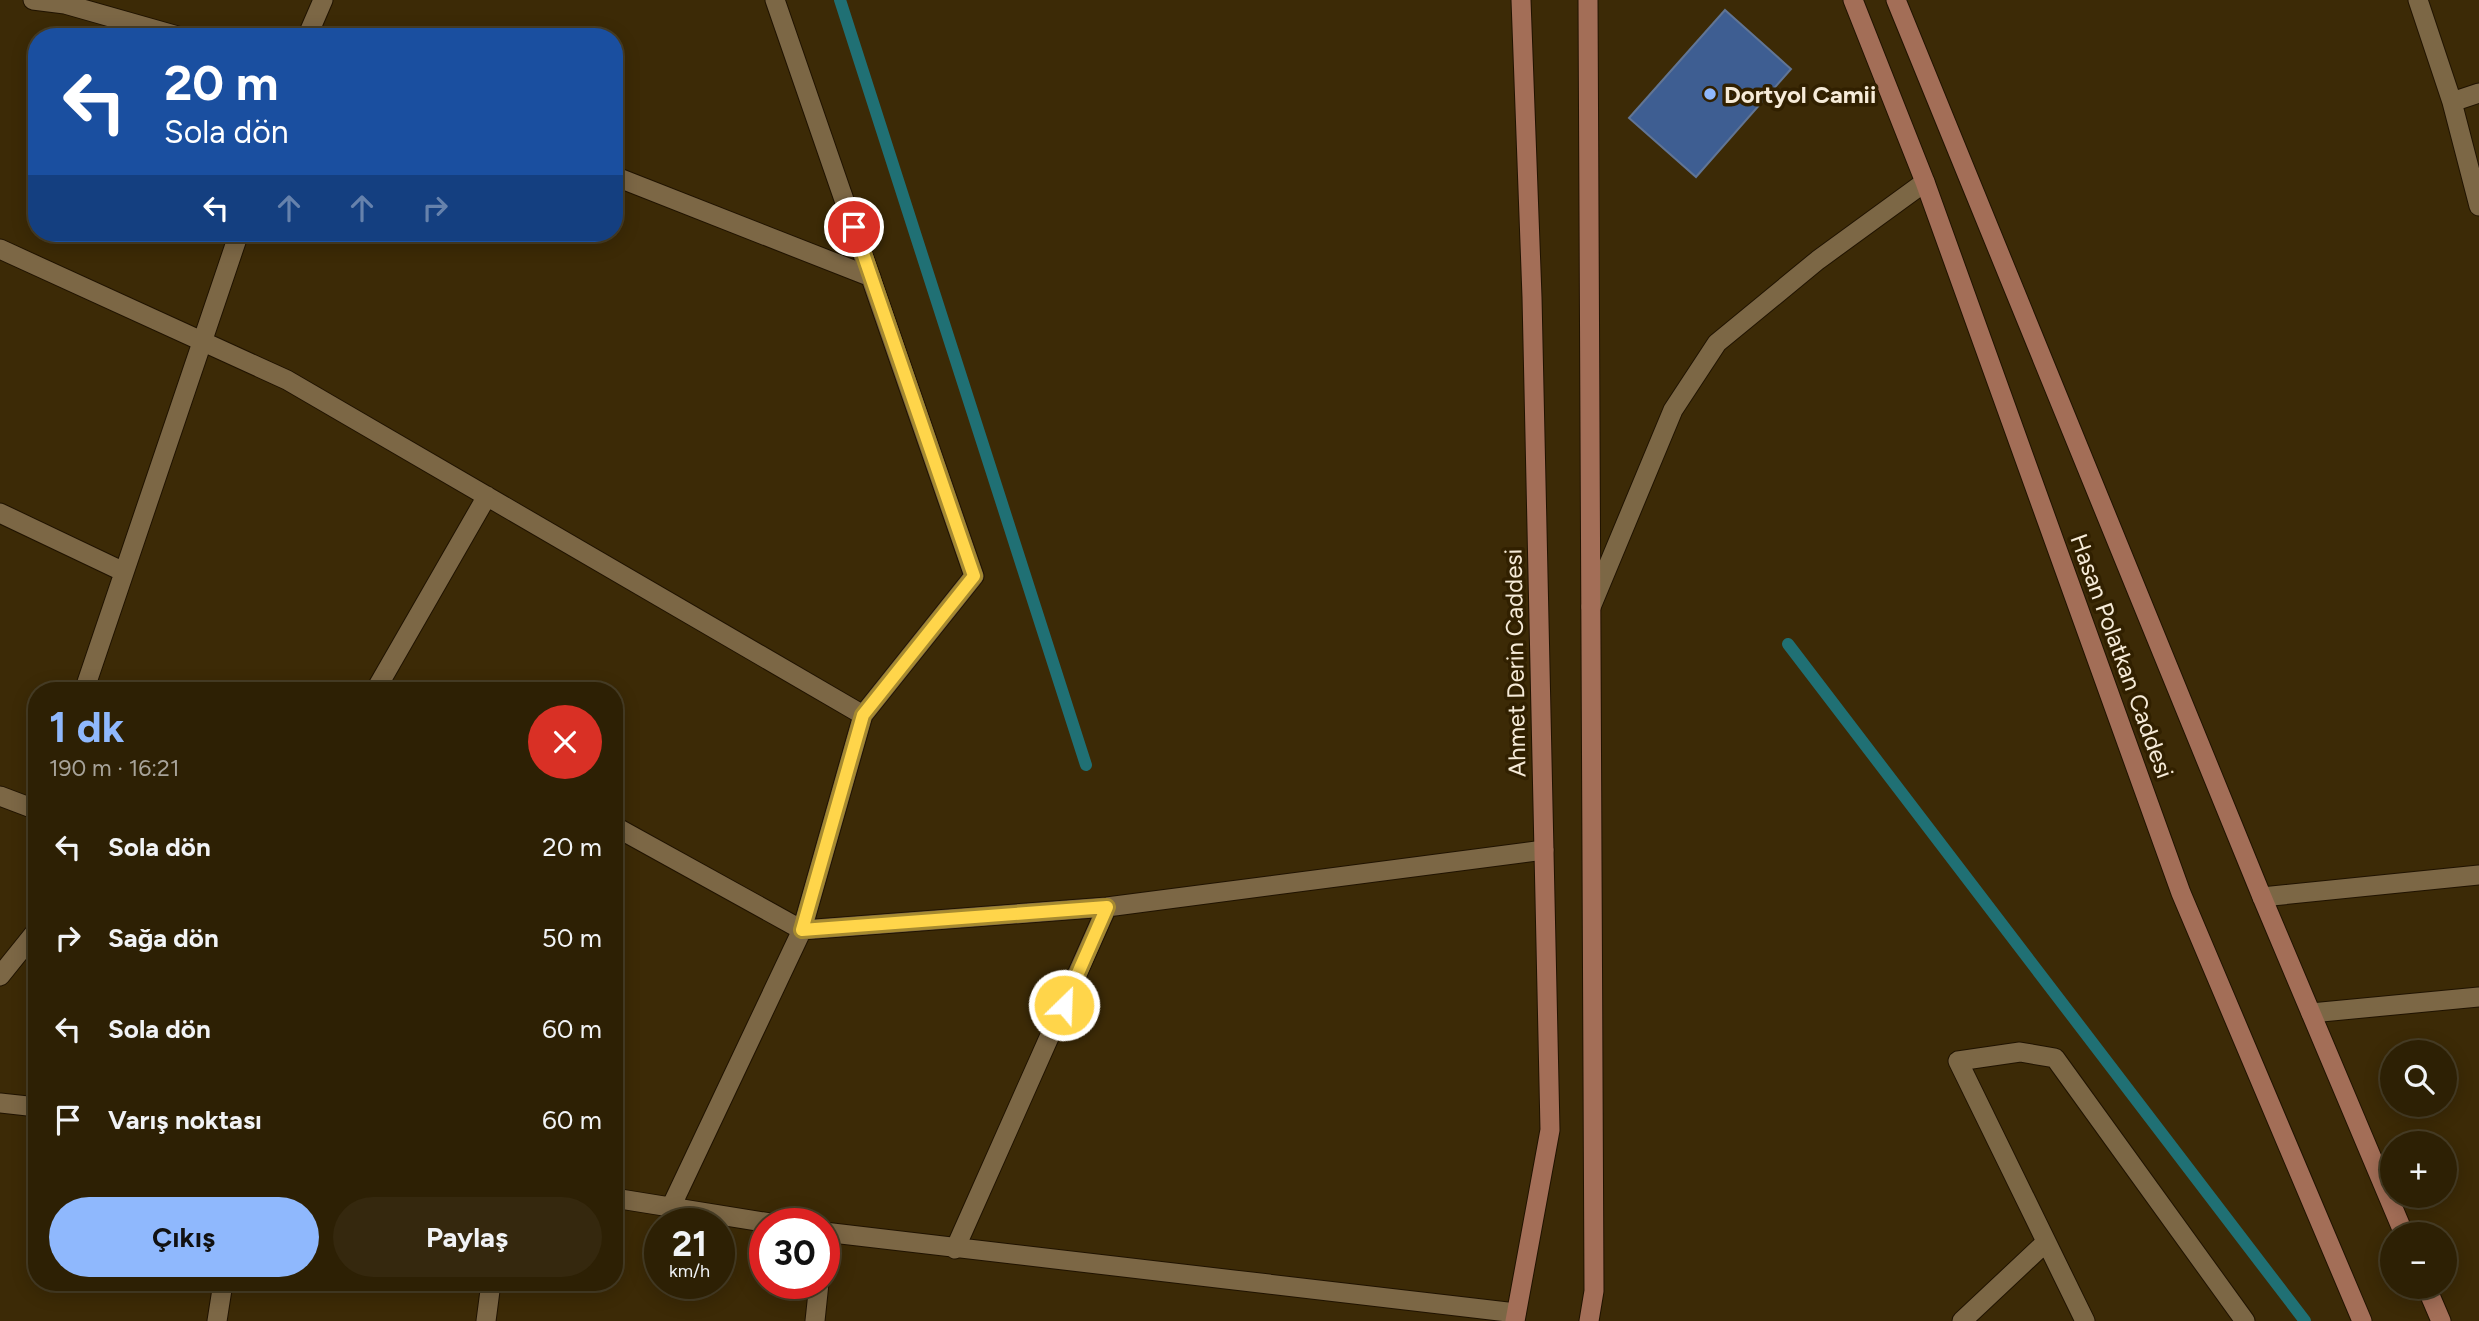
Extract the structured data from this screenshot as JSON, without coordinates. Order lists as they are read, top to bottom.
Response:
{
  "streets": {
    "main road": ["Hasan Polatkan Caddesi", "Ahmet Derin Caddesi"]
  },
  "places": ["Dortyol Camii"],
  "page": {
    "turn": ["20 m", "Sola dön"],
    "heading": ["1 dk", "190 m · 16:21"],
    "list": [
      {
        "name": "Sola dön",
        "value": "20 m"
      },
      {
        "name": "Sağa dön",
        "value": "50 m"
      },
      {
        "name": "Sola dön",
        "value": "60 m"
      },
      {
        "name": "Varış noktası",
        "value": "60 m"
      }
    ],
    "map_buttons": ["+", "−"],
    "buttons": ["Çıkış", "Paylaş"],
    "speed": "21 km/h",
    "limit": "30"
  }
}
